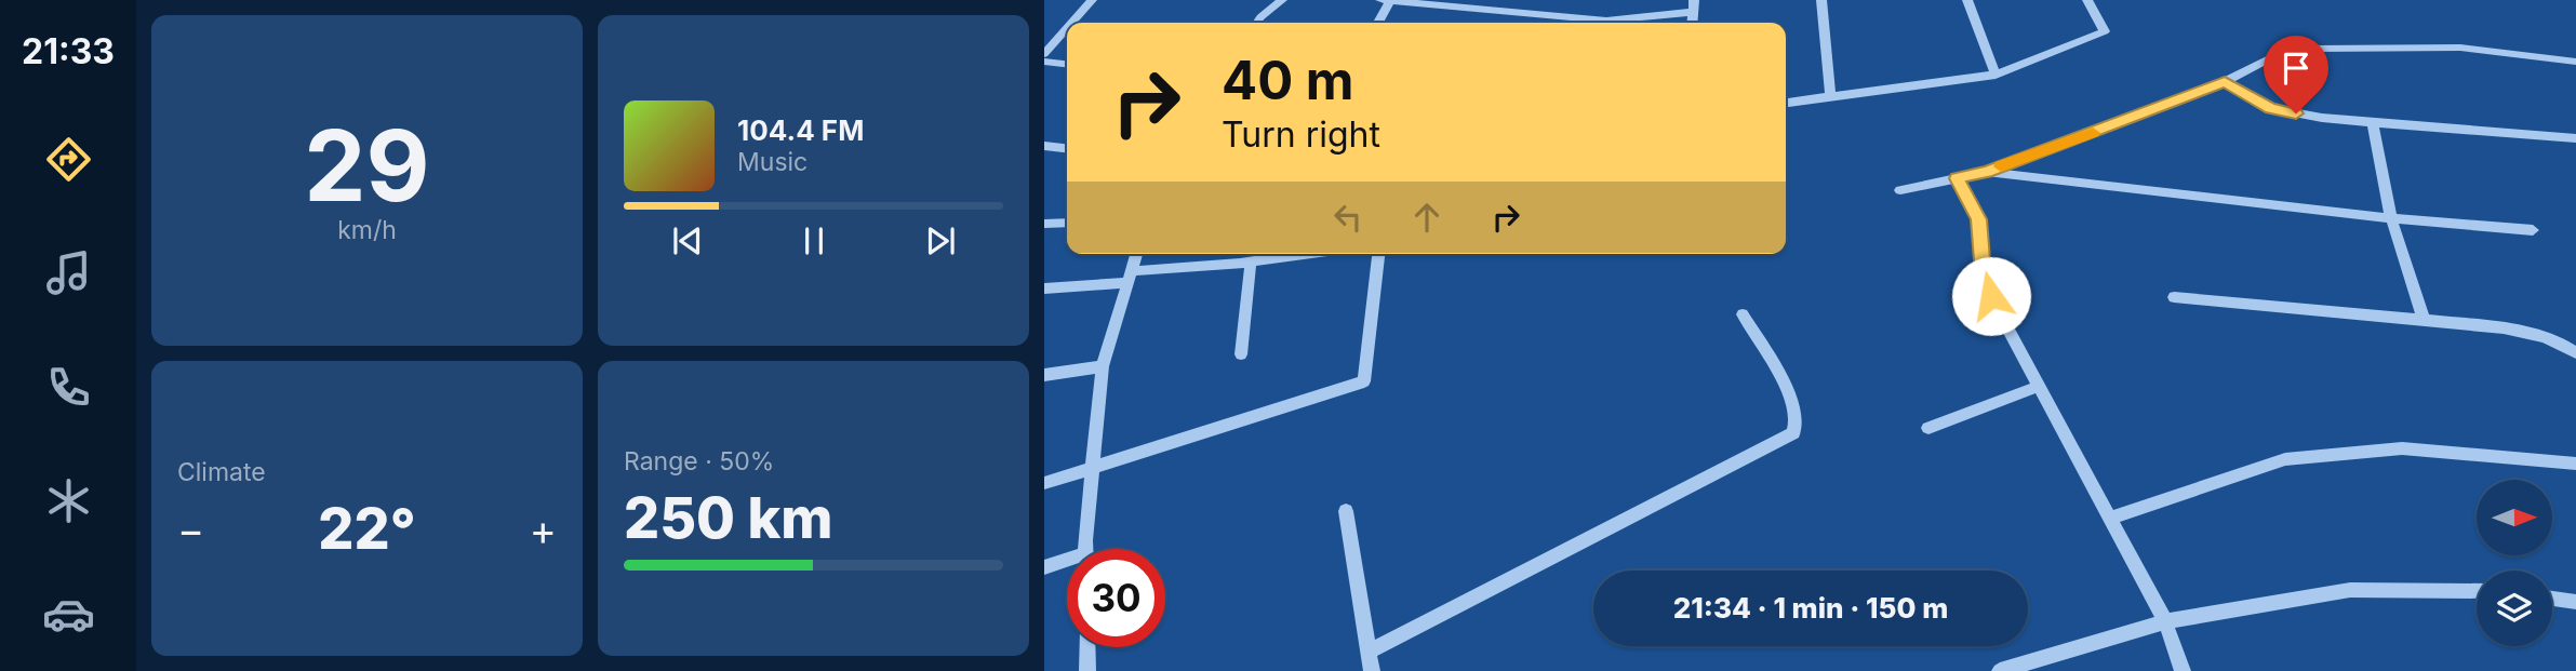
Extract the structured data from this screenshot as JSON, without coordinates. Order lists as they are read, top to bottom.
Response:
{
  "north": "right",
  "page": {
    "tabs": "21:33",
    "tile": [
      ["29", "km/h"],
      "Climate",
      ["Range · 50%", "250 km"]
    ],
    "turn": ["40 m", "Turn right"],
    "song": ["104.4 FM", "Music"],
    "heat": ["−", "22°", "+"],
    "limit": "30",
    "trip": "21:34 · 1 min · 150 m"
  }
}
